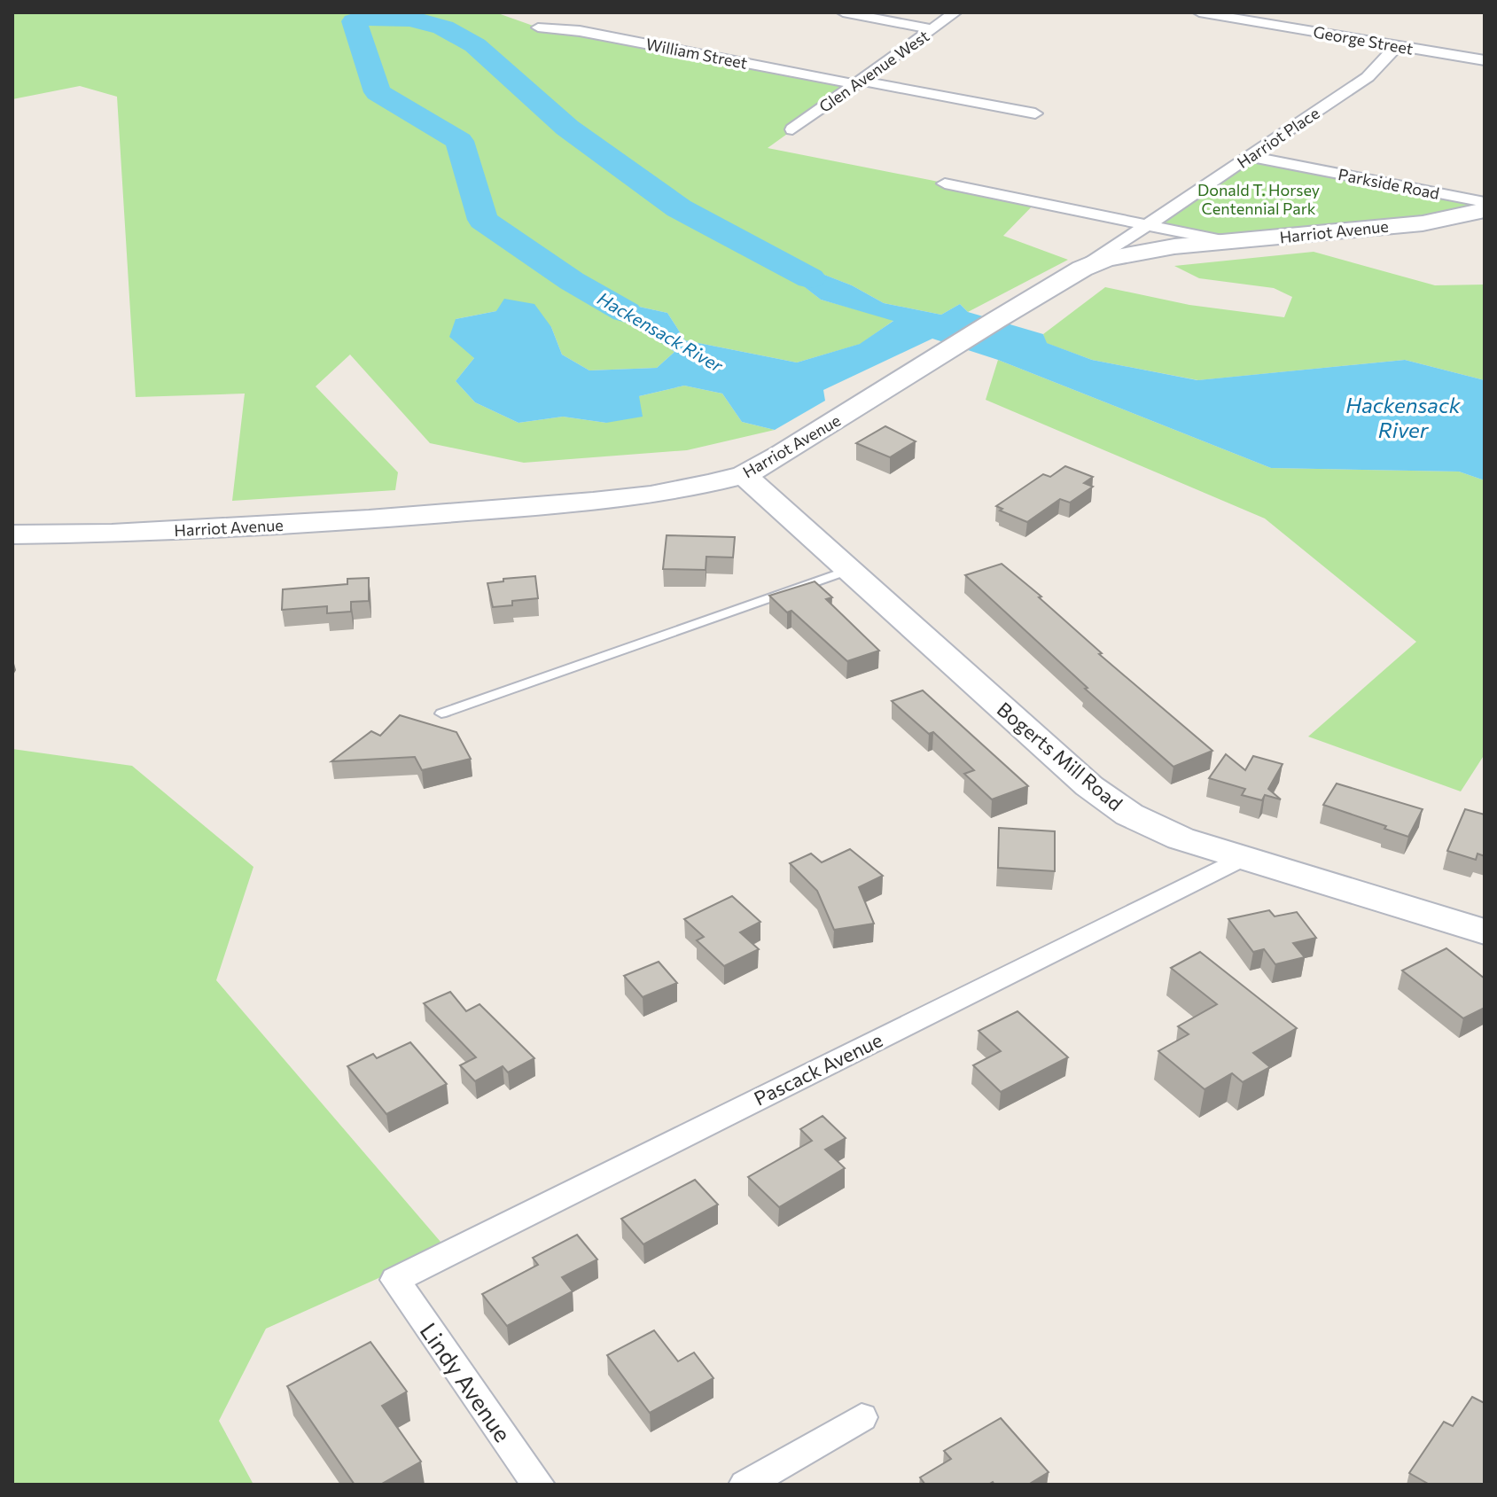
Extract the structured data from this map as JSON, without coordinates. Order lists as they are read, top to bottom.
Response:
{
  "streets": {
    "street": [
      "George Street",
      "William Street",
      "Glen Avenue West",
      "Harriot Place",
      "Parkside Road",
      "Harriot Avenue",
      "Bogerts Mill Road",
      "Pascack Avenue",
      "Lindy Avenue"
    ]
  },
  "crossings": [
    ["George Street", "Harriot Place"],
    ["William Street", "Glen Avenue West"],
    ["Harriot Place", "Parkside Road"],
    ["Harriot Place", "Harriot Avenue"],
    ["Harriot Avenue", "Bogerts Mill Road"],
    ["Bogerts Mill Road", "Pascack Avenue"],
    ["Pascack Avenue", "Lindy Avenue"]
  ],
  "water": ["Hackensack River"],
  "parks": ["Donald T. Horsey Centennial Park"]
}
